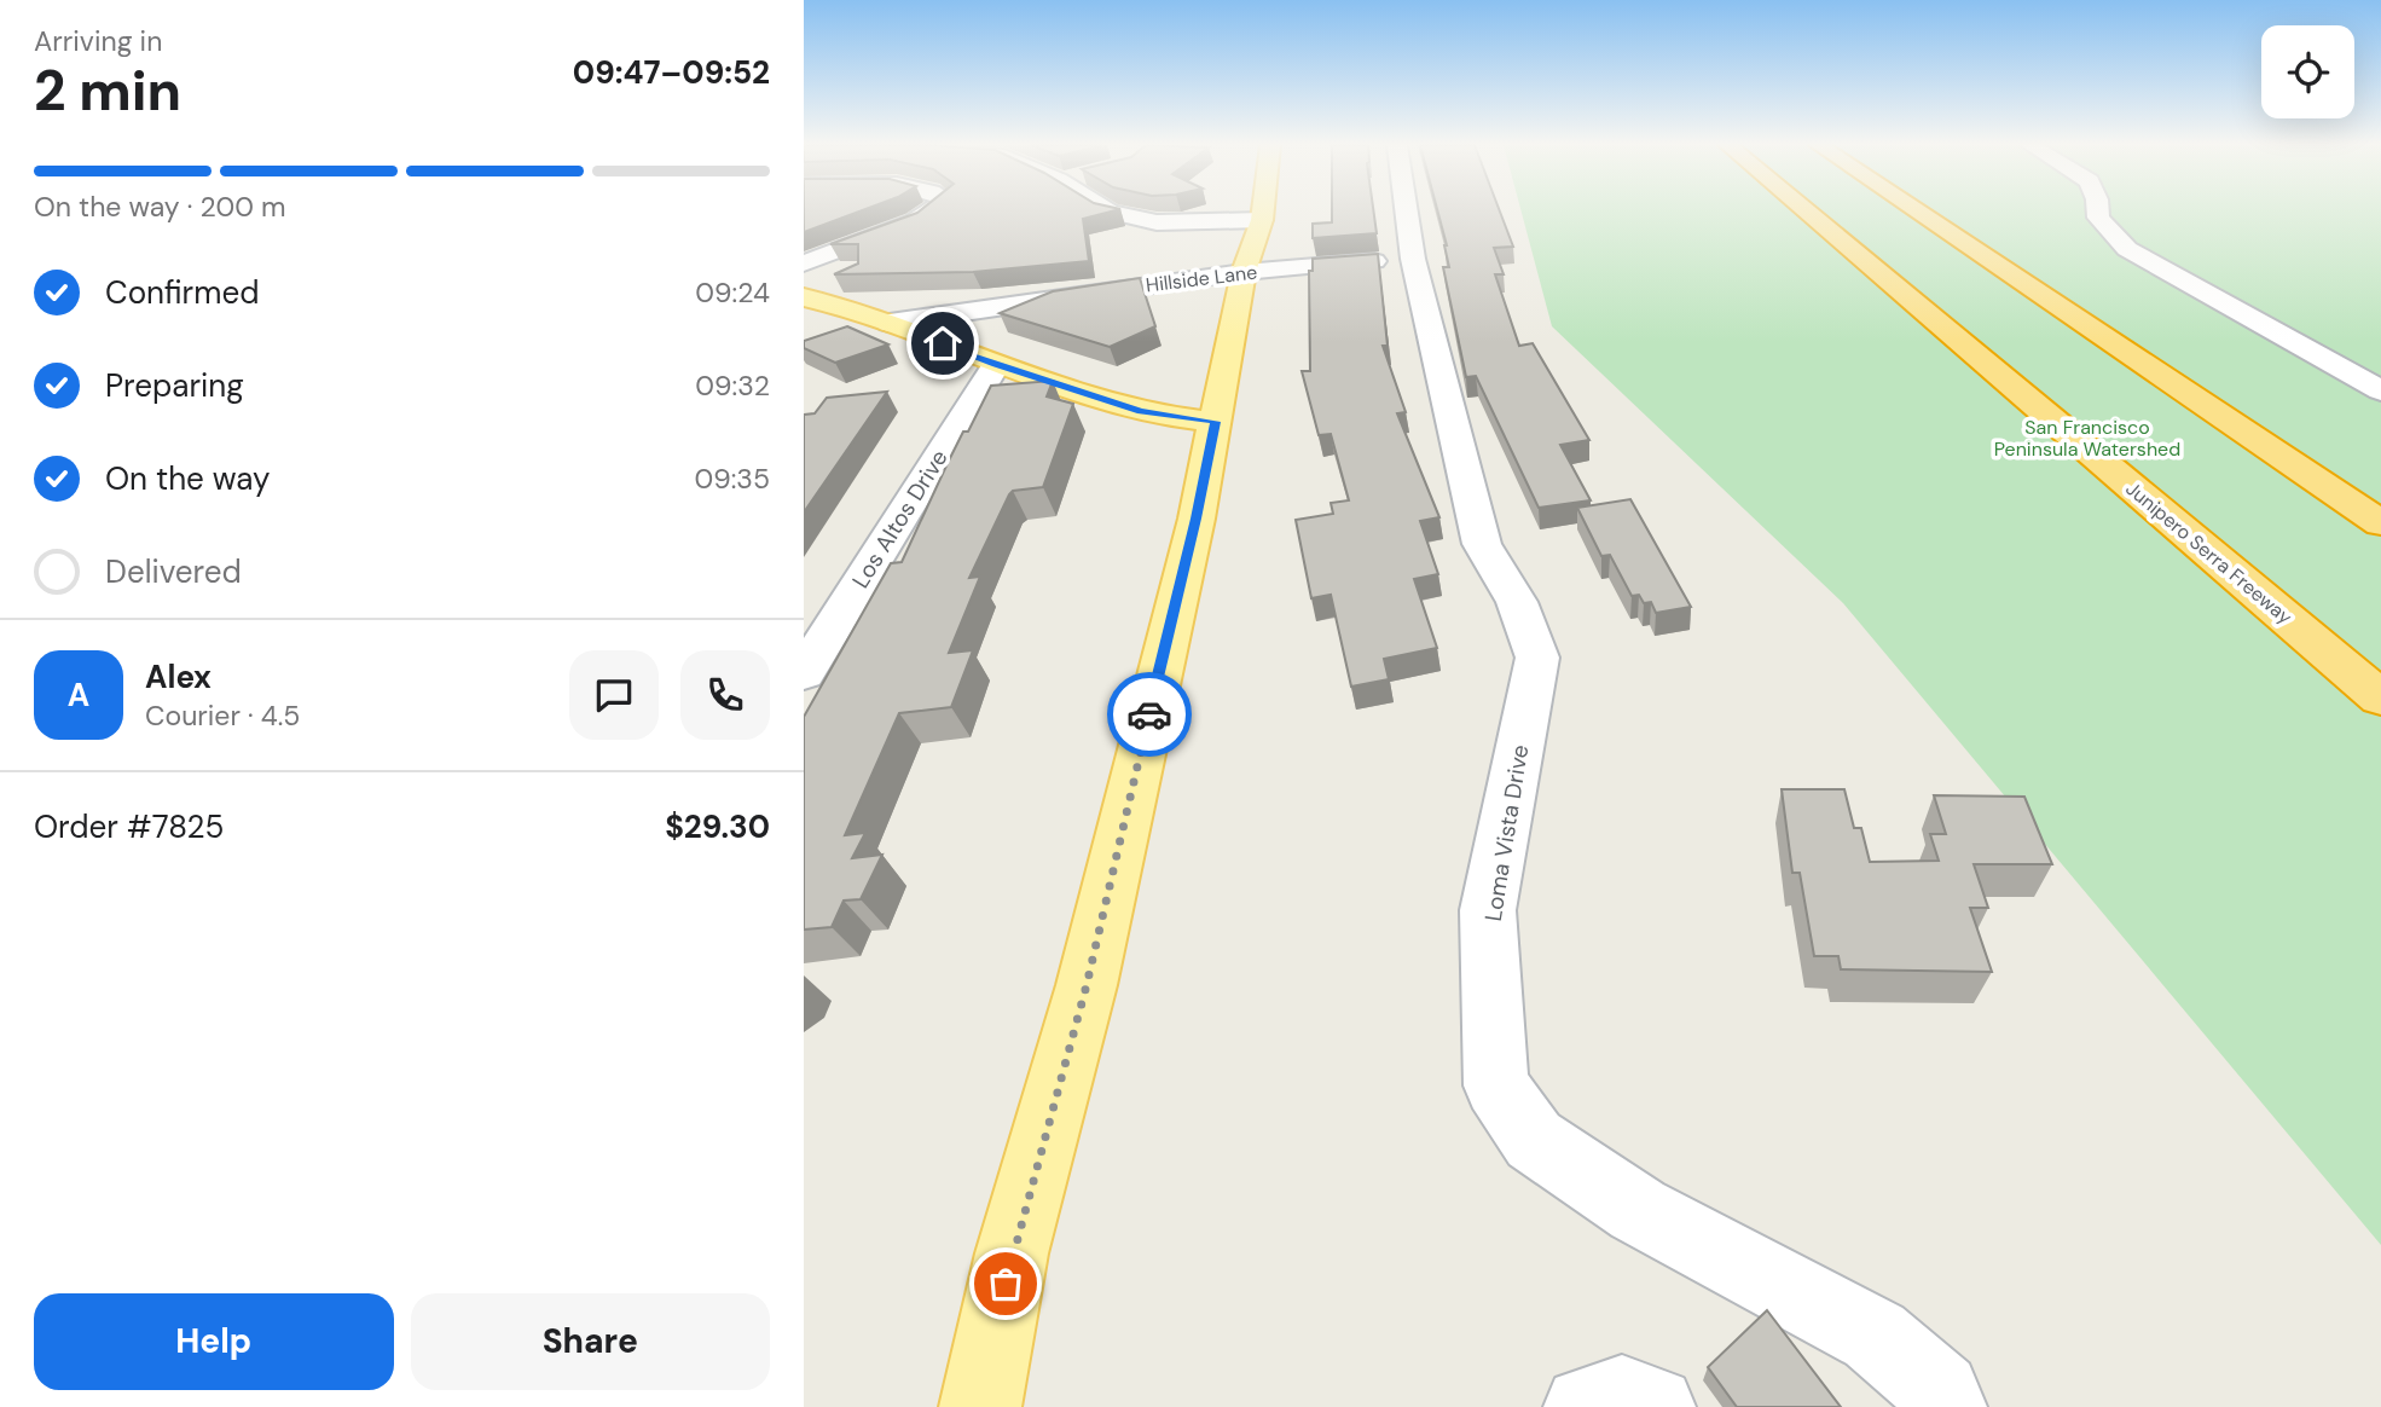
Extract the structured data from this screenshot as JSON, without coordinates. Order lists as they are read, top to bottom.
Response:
{
  "streets": {
    "highway": ["Junipero Serra Freeway"],
    "street": ["Hillside Lane", "Los Altos Drive", "Loma Vista Drive"]
  },
  "crossings": [
    ["Hillside Lane", "Loma Vista Drive"]
  ],
  "parks": ["San Francisco Peninsula Watershed"],
  "page": {
    "heading": ["2 min", "Arriving in", "09:47–09:52"],
    "panel": [
      "Alex",
      "Courier · 4.5",
      "Order #7825",
      "$29.30"
    ],
    "bar": "On the way · 200 m",
    "list": [
      ["Confirmed", "09:24"],
      ["Preparing", "09:32"],
      ["On the way", "09:35"],
      "Delivered"
    ],
    "round": "A",
    "buttons": ["Help", "Share"]
  }
}
